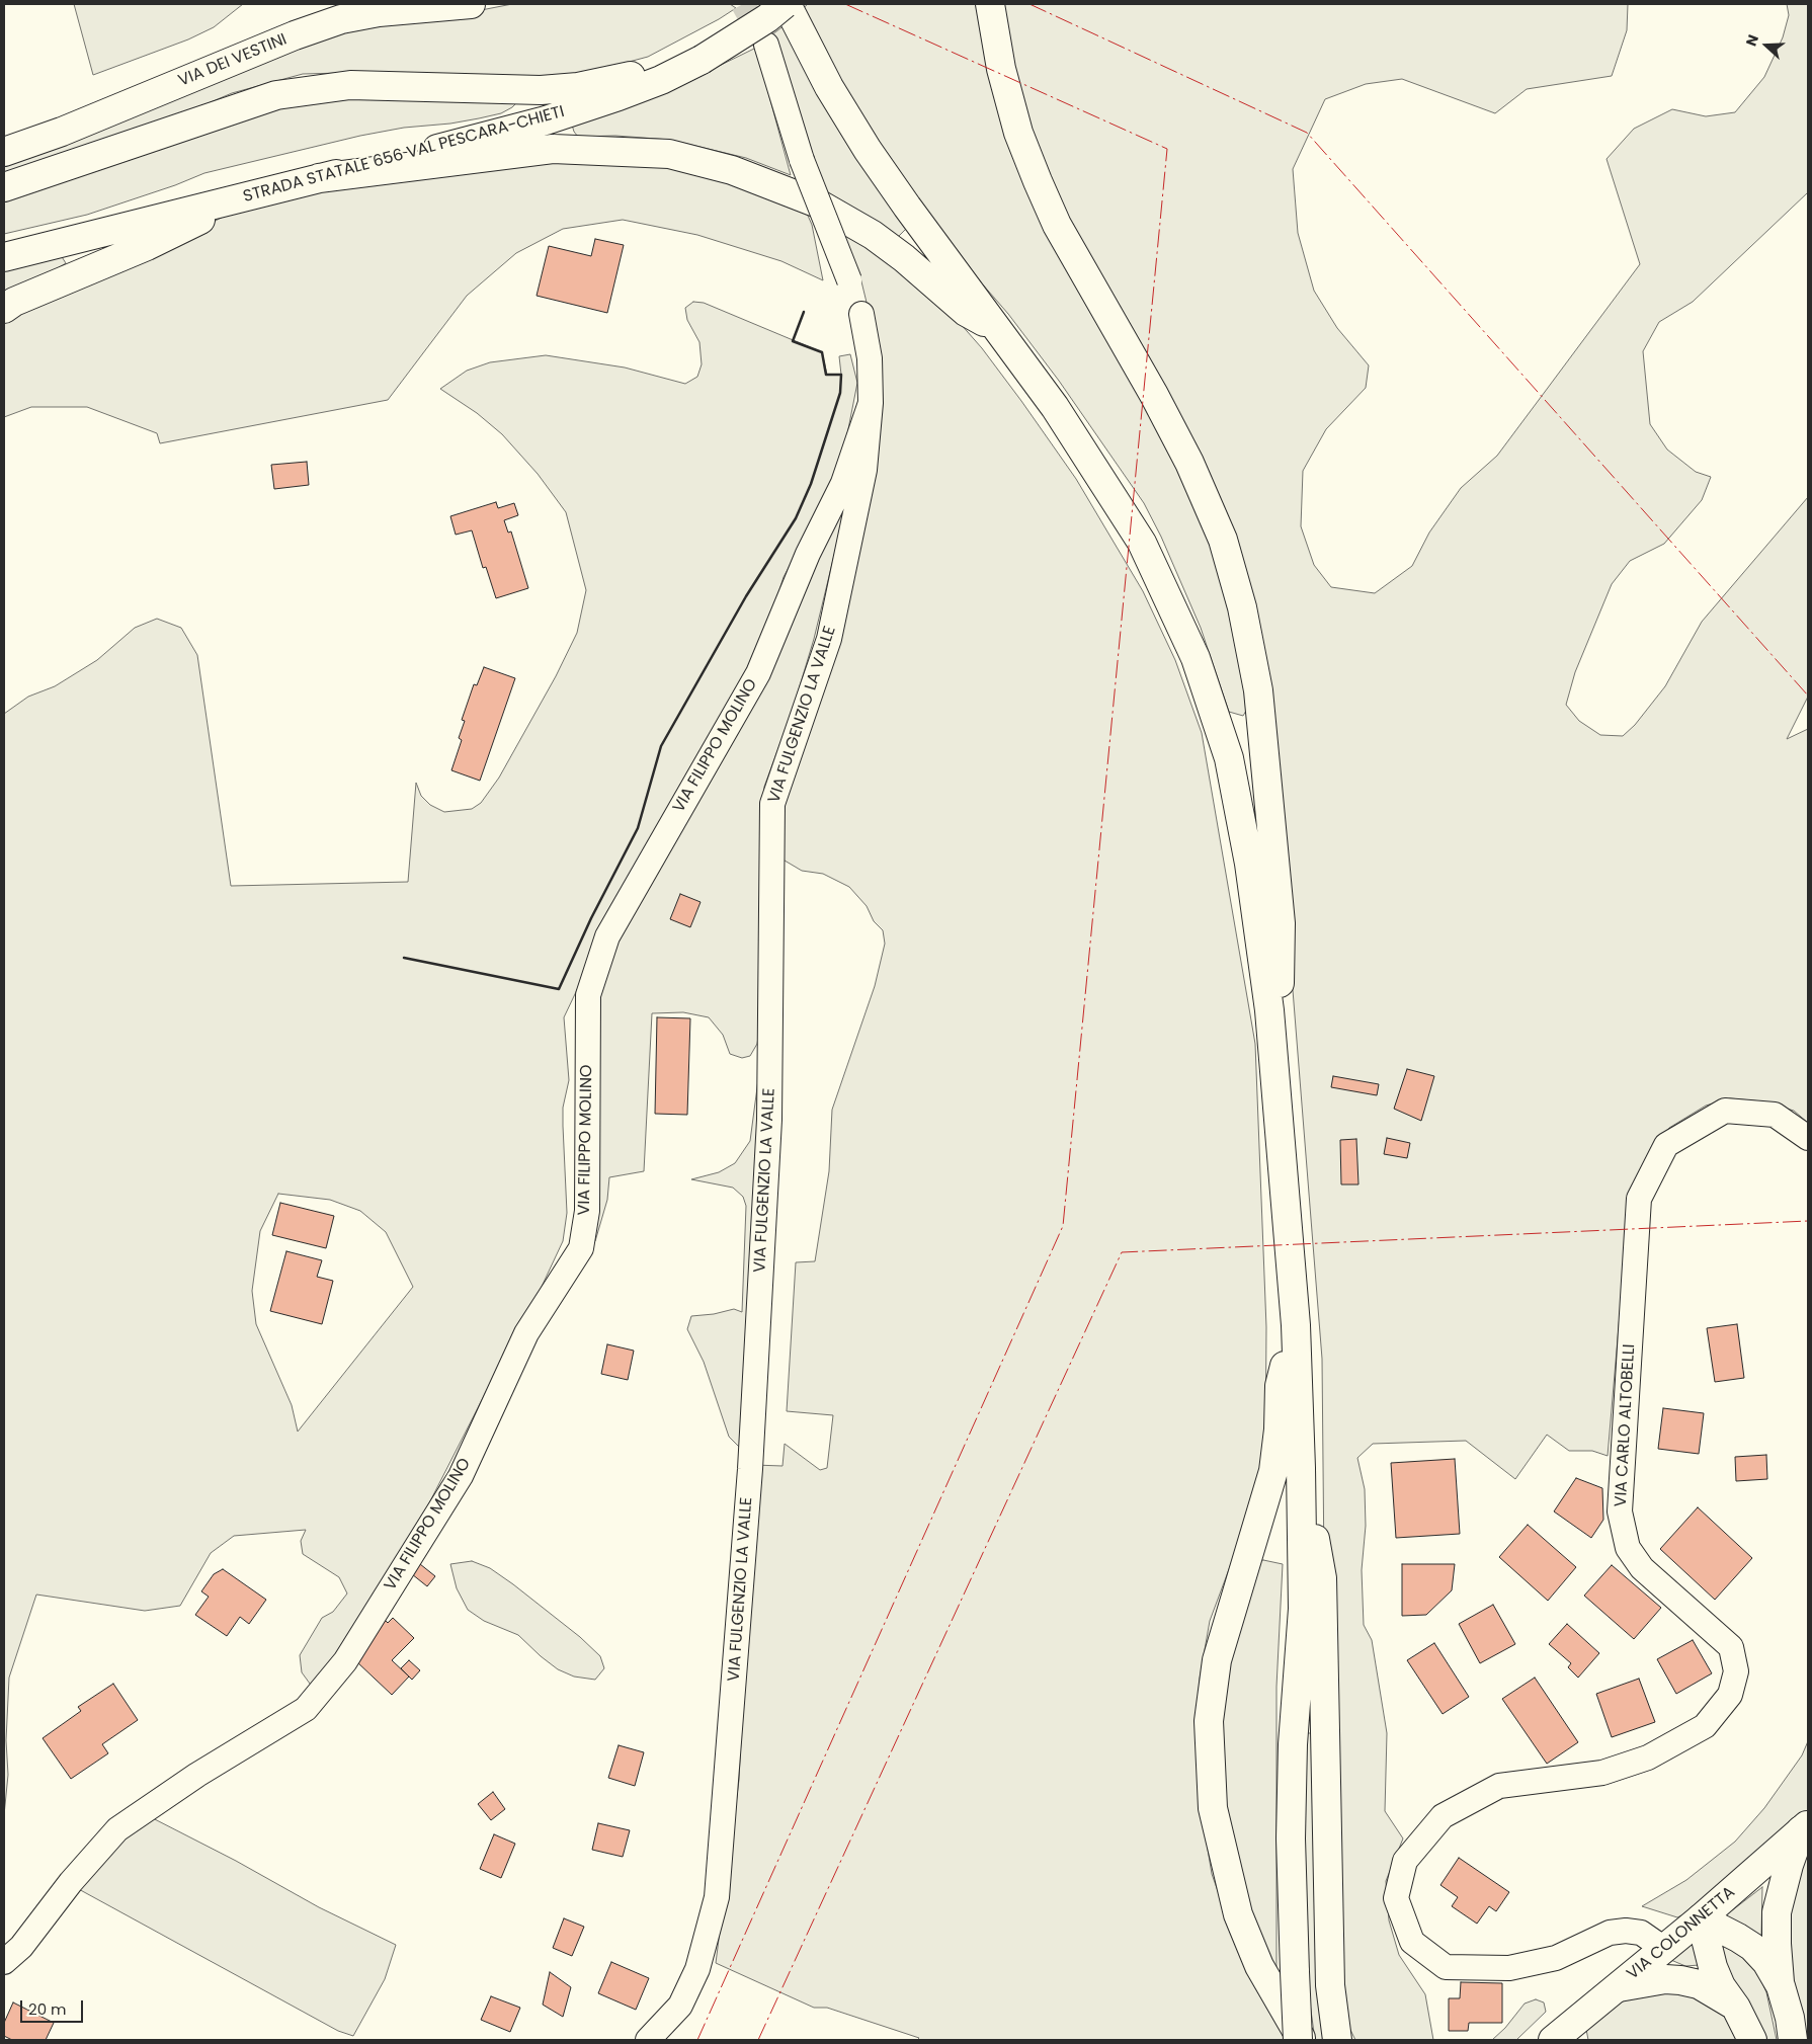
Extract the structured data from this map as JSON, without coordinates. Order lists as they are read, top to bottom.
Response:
{
  "streets": {
    "main road": ["VIA DEI VESTINI", "STRADA STATALE 656 VAL PESCARA-CHIETI", "VIA COLONNETTA"],
    "street": ["VIA FULGENZIO LA VALLE", "VIA FILIPPO MOLINO", "VIA CARLO ALTOBELLI"]
  },
  "crossings": [
    ["VIA FULGENZIO LA VALLE", "VIA FILIPPO MOLINO"],
    ["VIA CARLO ALTOBELLI", "VIA COLONNETTA"]
  ],
  "scale_bar": "20 m",
  "north": "left"
}
